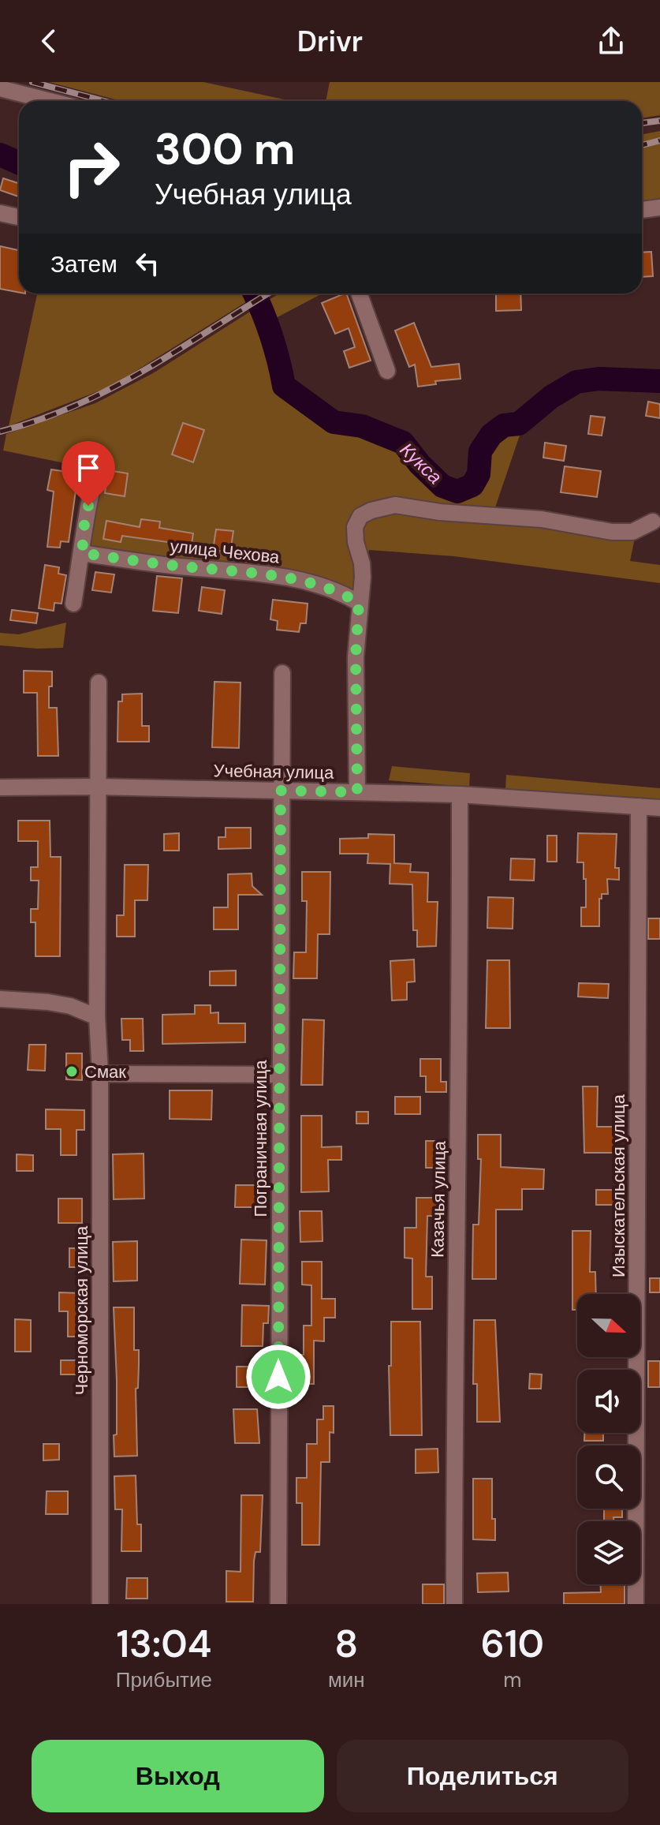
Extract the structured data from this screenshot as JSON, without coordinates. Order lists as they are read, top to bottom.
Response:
{
  "streets": {
    "street": [
      "улица Чехова",
      "Учебная улица",
      "Пограничная улица",
      "Изыскательская улица",
      "Казачья улица",
      "Черноморская улица"
    ]
  },
  "crossings": [
    ["Учебная улица", "Пограничная улица"],
    ["Учебная улица", "Изыскательская улица"],
    ["Учебная улица", "Казачья улица"],
    ["Учебная улица", "Черноморская улица"]
  ],
  "water": ["Кукса"],
  "places": ["Смак"],
  "north": "right",
  "page": {
    "header": "Drivr",
    "turn": ["300 m", "Учебная улица"],
    "then": "Затем",
    "eta": [
      "13:04",
      "Прибытие",
      "8",
      "мин",
      "610",
      "m"
    ],
    "buttons": ["Выход", "Поделиться"]
  }
}
